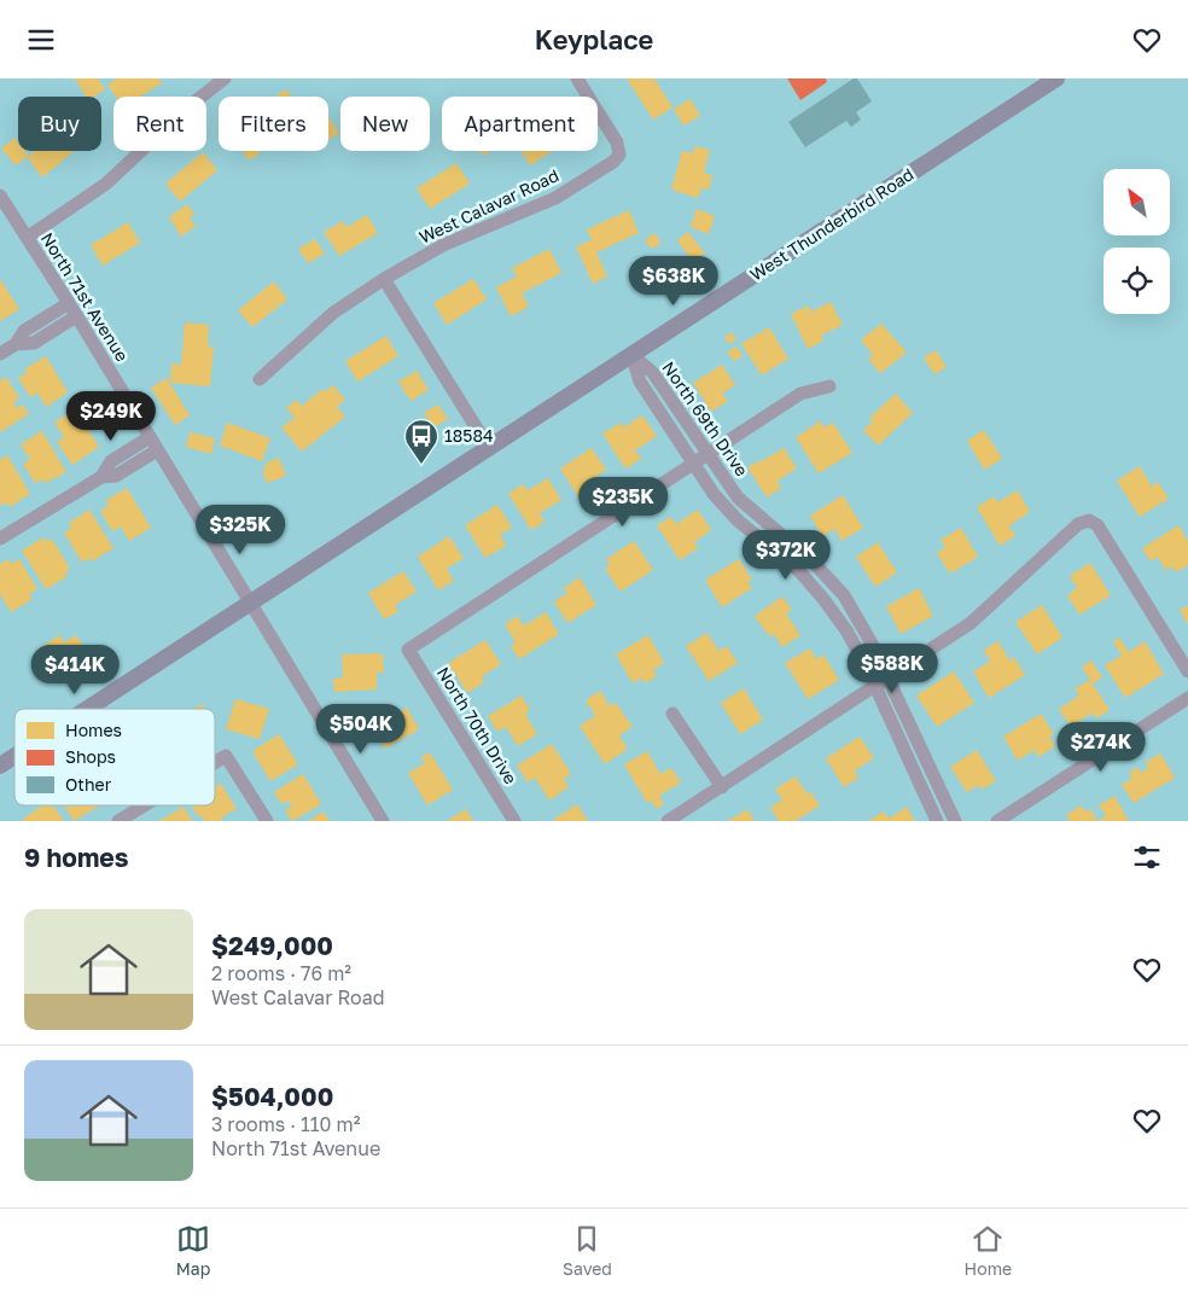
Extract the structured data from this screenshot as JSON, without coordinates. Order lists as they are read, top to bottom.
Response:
{
  "streets": {
    "main road": ["West Thunderbird Road"],
    "street": [
      "West Calavar Road",
      "North 71st Avenue",
      "North 69th Drive",
      "North 70th Drive"
    ]
  },
  "crossings": [
    ["West Thunderbird Road", "North 71st Avenue"],
    ["West Thunderbird Road", "North 69th Drive"],
    ["North 69th Drive", "North 70th Drive"]
  ],
  "places": {
    "bus stop": ["18584"]
  },
  "legend": ["Homes", "Shops", "Other"],
  "north": "top left",
  "page": {
    "header": "Keyplace",
    "chip": [
      "Buy",
      "Rent",
      "Filters",
      "New",
      "Apartment"
    ],
    "price": [
      "$638K",
      "$249K",
      "$235K",
      "$325K",
      "$372K",
      "$588K",
      "$414K",
      "$504K",
      "$274K"
    ],
    "heading": "9 homes",
    "list": [
      {
        "name": "$249,000",
        "note": "2 rooms · 76 m² · West Calavar Road"
      },
      {
        "name": "$504,000",
        "note": "3 rooms · 110 m² · North 71st Avenue"
      }
    ],
    "tabs": ["Map", "Saved", "Home"]
  }
}
